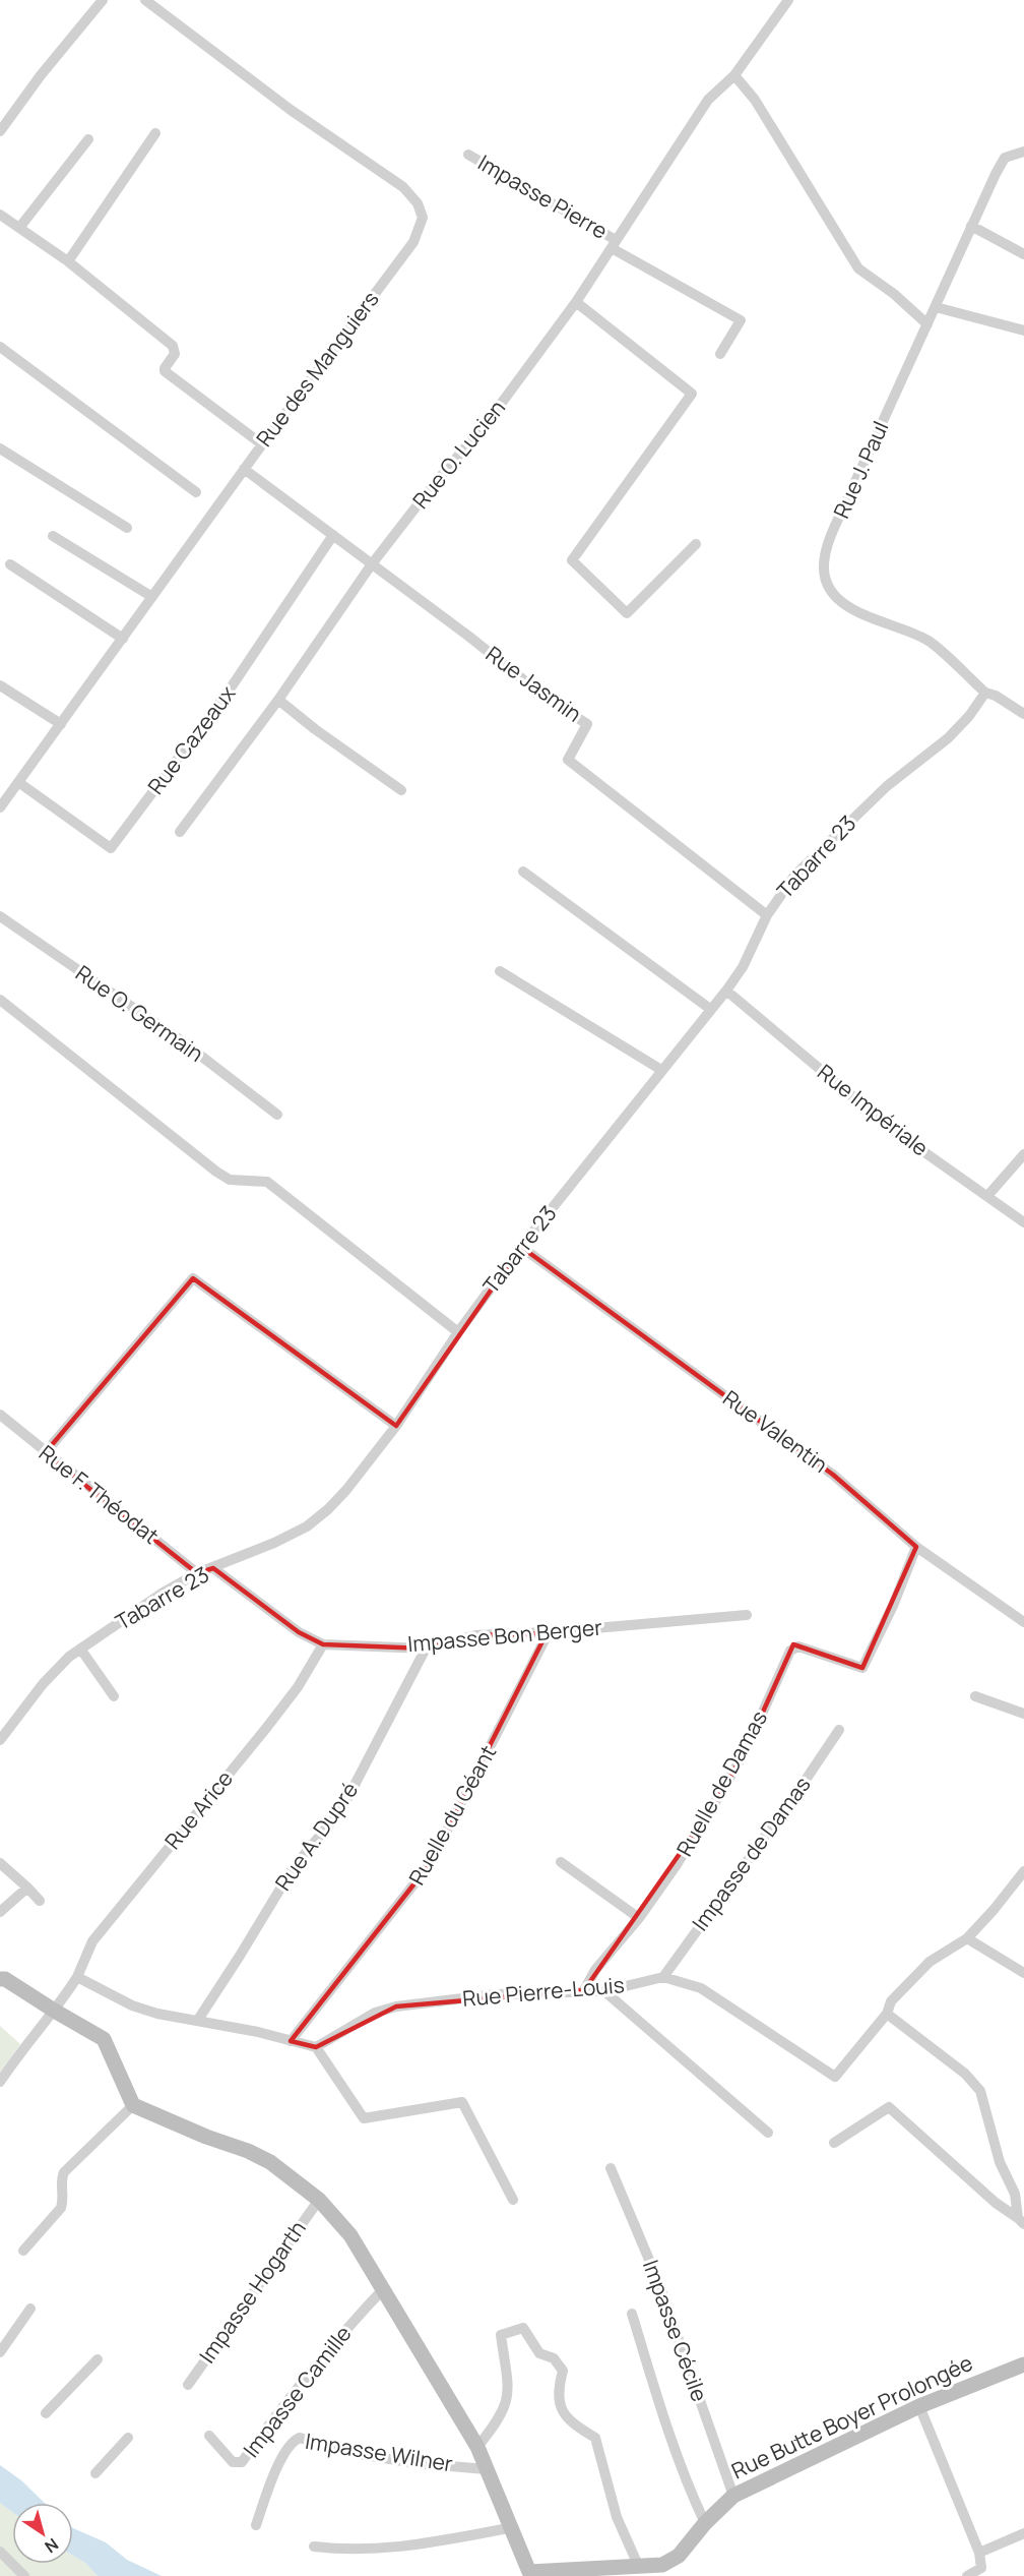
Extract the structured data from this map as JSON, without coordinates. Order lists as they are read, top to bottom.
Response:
{
  "streets": {
    "street": [
      "Impasse Pierre",
      "Rue des Manguiers",
      "Rue O. Lucien",
      "Rue J. Paul",
      "Rue Jasmin",
      "Rue Cazeaux",
      "Tabarre 23",
      "Rue O. Germain",
      "Rue Impériale",
      "Rue Valentin",
      "Rue F. Théodat",
      "Impasse Bon Berger",
      "Ruelle de Damas",
      "Rue Arice",
      "Ruelle du Géant",
      "Rue A. Dupré",
      "Impasse de Damas",
      "Rue Pierre-Louis",
      "Impasse Hogarth",
      "Impasse Cécile",
      "Impasse Camille",
      "Rue Butte Boyer Prolongée",
      "Impasse Wilner"
    ]
  },
  "crossings": [
    ["Impasse Pierre", "Rue O. Lucien"],
    ["Rue des Manguiers", "Rue Jasmin"],
    ["Rue des Manguiers", "Rue Cazeaux"],
    ["Rue O. Lucien", "Rue Jasmin"],
    ["Rue J. Paul", "Tabarre 23"],
    ["Rue Jasmin", "Rue Cazeaux"],
    ["Rue Jasmin", "Tabarre 23"],
    ["Tabarre 23", "Rue Impériale"],
    ["Tabarre 23", "Rue Valentin"],
    ["Tabarre 23", "Rue F. Théodat"],
    ["Tabarre 23", "Impasse Bon Berger"],
    ["Rue Valentin", "Ruelle de Damas"],
    ["Impasse Bon Berger", "Rue Arice"],
    ["Impasse Bon Berger", "Ruelle du Géant"],
    ["Impasse Bon Berger", "Rue A. Dupré"],
    ["Ruelle de Damas", "Rue Pierre-Louis"],
    ["Impasse de Damas", "Rue Pierre-Louis"],
    ["Impasse Hogarth", "Rue Butte Boyer Prolongée"],
    ["Impasse Cécile", "Rue Butte Boyer Prolongée"],
    ["Impasse Camille", "Rue Butte Boyer Prolongée"],
    ["Rue Butte Boyer Prolongée", "Impasse Wilner"]
  ],
  "north": "bottom right"
}
